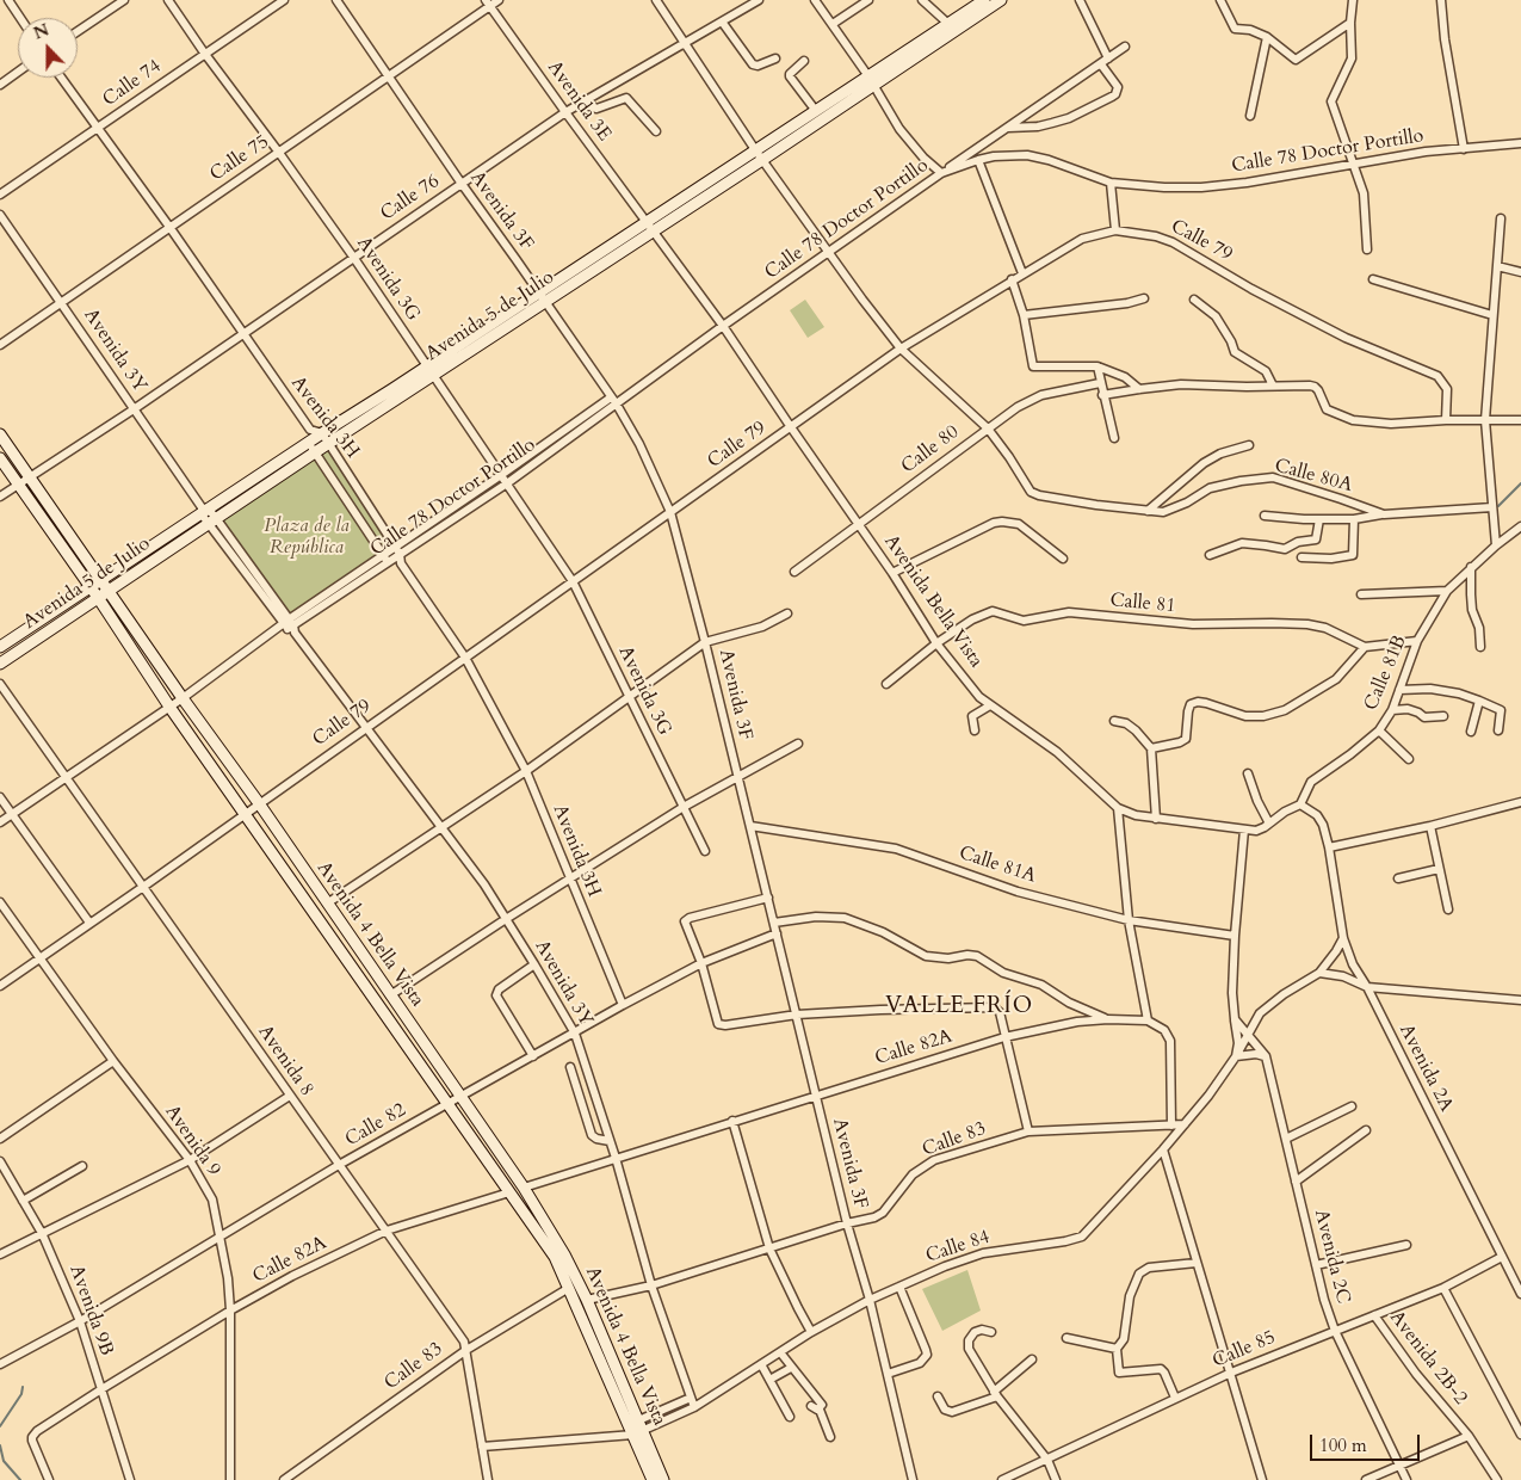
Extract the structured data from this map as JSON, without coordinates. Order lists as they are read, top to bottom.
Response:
{
  "streets": {
    "street": [
      "Calle 74",
      "Avenida 3E",
      "Calle 78 Doctor Portillo",
      "Calle 75",
      "Calle 76",
      "Avenida 3F",
      "Calle 79",
      "Avenida 3G",
      "Avenida 5 de Julio",
      "Avenida 3Y",
      "Avenida 3H",
      "Calle 80",
      "Calle 80A",
      "Avenida Bella Vista",
      "Calle 81",
      "Calle 81B",
      "Calle 81A",
      "Avenida 4 Bella Vista",
      "Calle 82A",
      "Avenida 8",
      "Avenida 2A",
      "Calle 82",
      "Calle 83",
      "Avenida 9",
      "Calle 84",
      "Avenida 2C",
      "Avenida 9B",
      "Calle 85",
      "Avenida 2B-2"
    ]
  },
  "crossings": [
    ["Calle 74", "Avenida 3G"],
    ["Calle 74", "Avenida 3H"],
    ["Avenida 3E", "Calle 75"],
    ["Avenida 3E", "Calle 76"],
    ["Avenida 3E", "Avenida 5 de Julio"],
    ["Avenida 3E", "Avenida Bella Vista"],
    ["Calle 78 Doctor Portillo", "Avenida 3F"],
    ["Calle 78 Doctor Portillo", "Avenida 3G"],
    ["Calle 78 Doctor Portillo", "Avenida 3Y"],
    ["Calle 78 Doctor Portillo", "Avenida 3H"],
    ["Calle 78 Doctor Portillo", "Calle 80A"],
    ["Calle 78 Doctor Portillo", "Avenida Bella Vista"],
    ["Calle 78 Doctor Portillo", "Avenida 4 Bella Vista"],
    ["Calle 78 Doctor Portillo", "Avenida 8"],
    ["Calle 75", "Avenida 3F"],
    ["Calle 75", "Avenida 3G"],
    ["Calle 75", "Avenida 3Y"],
    ["Calle 75", "Avenida 3H"],
    ["Calle 76", "Avenida 3F"],
    ["Calle 76", "Avenida 3G"],
    ["Calle 76", "Avenida 3Y"],
    ["Calle 76", "Avenida 3H"],
    ["Calle 76", "Calle 80A"],
    ["Calle 76", "Avenida 4 Bella Vista"],
    ["Avenida 3F", "Calle 79"],
    ["Avenida 3F", "Avenida 5 de Julio"],
    ["Avenida 3F", "Calle 81A"],
    ["Avenida 3F", "Calle 82A"],
    ["Avenida 3F", "Calle 82"],
    ["Avenida 3F", "Calle 83"],
    ["Avenida 3F", "Calle 84"],
    ["Calle 79", "Avenida 3G"],
    ["Calle 79", "Avenida 3Y"],
    ["Calle 79", "Avenida 3H"],
    ["Calle 79", "Calle 80A"],
    ["Calle 79", "Avenida Bella Vista"],
    ["Calle 79", "Avenida 4 Bella Vista"],
    ["Calle 79", "Avenida 8"],
    ["Calle 79", "Avenida 9"],
    ["Avenida 3G", "Avenida 5 de Julio"],
    ["Avenida 5 de Julio", "Avenida 3Y"],
    ["Avenida 5 de Julio", "Avenida 3H"],
    ["Avenida 5 de Julio", "Calle 80A"],
    ["Avenida 5 de Julio", "Avenida Bella Vista"],
    ["Avenida 5 de Julio", "Avenida 4 Bella Vista"],
    ["Avenida 3Y", "Calle 82A"],
    ["Avenida 3Y", "Calle 82"],
    ["Avenida 3Y", "Calle 83"],
    ["Avenida 3Y", "Calle 84"],
    ["Avenida 3H", "Calle 82"],
    ["Calle 80", "Calle 80A"],
    ["Calle 80", "Avenida Bella Vista"],
    ["Avenida Bella Vista", "Calle 81"],
    ["Avenida Bella Vista", "Calle 81B"],
    ["Avenida Bella Vista", "Avenida 2A"],
    ["Calle 81B", "Avenida 2A"],
    ["Avenida 4 Bella Vista", "Calle 82A"],
    ["Avenida 4 Bella Vista", "Calle 82"],
    ["Avenida 4 Bella Vista", "Calle 83"],
    ["Avenida 4 Bella Vista", "Calle 84"],
    ["Calle 82A", "Avenida 8"],
    ["Calle 82A", "Avenida 9"],
    ["Calle 82A", "Avenida 9B"],
    ["Avenida 8", "Calle 82"],
    ["Avenida 8", "Calle 83"],
    ["Avenida 8", "Calle 84"],
    ["Avenida 2A", "Calle 84"],
    ["Avenida 2A", "Calle 85"],
    ["Calle 82", "Avenida 9"],
    ["Calle 82", "Avenida 9B"],
    ["Calle 83", "Calle 84"],
    ["Calle 84", "Avenida 2C"],
    ["Avenida 2C", "Calle 85"],
    ["Calle 85", "Avenida 2B-2"]
  ],
  "districts": ["VALLE FRÍO"],
  "parks": ["Plaza de la República"],
  "scale_bar": "100 m",
  "north": "top"
}
